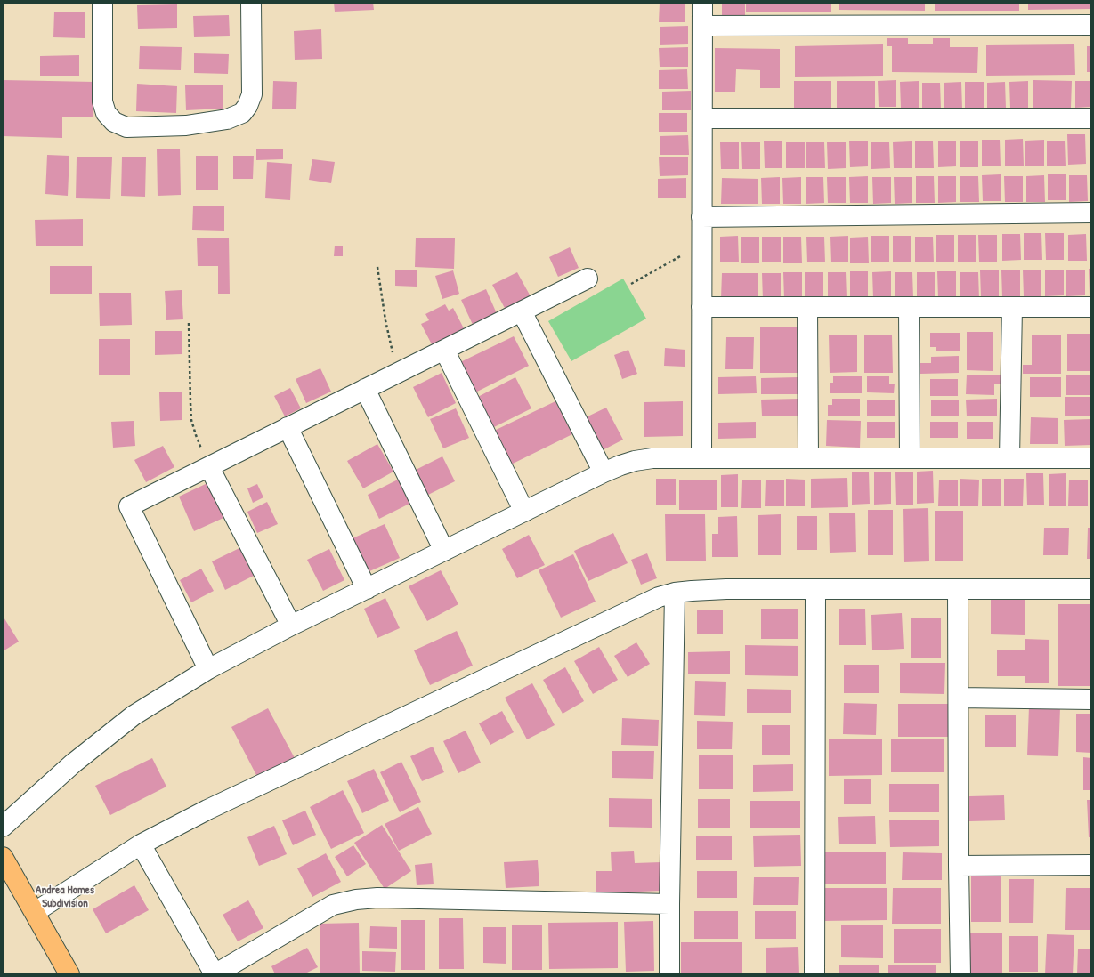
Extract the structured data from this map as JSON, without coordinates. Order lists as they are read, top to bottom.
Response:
{
  "districts": ["Andrea Homes Subdivision"]
}
